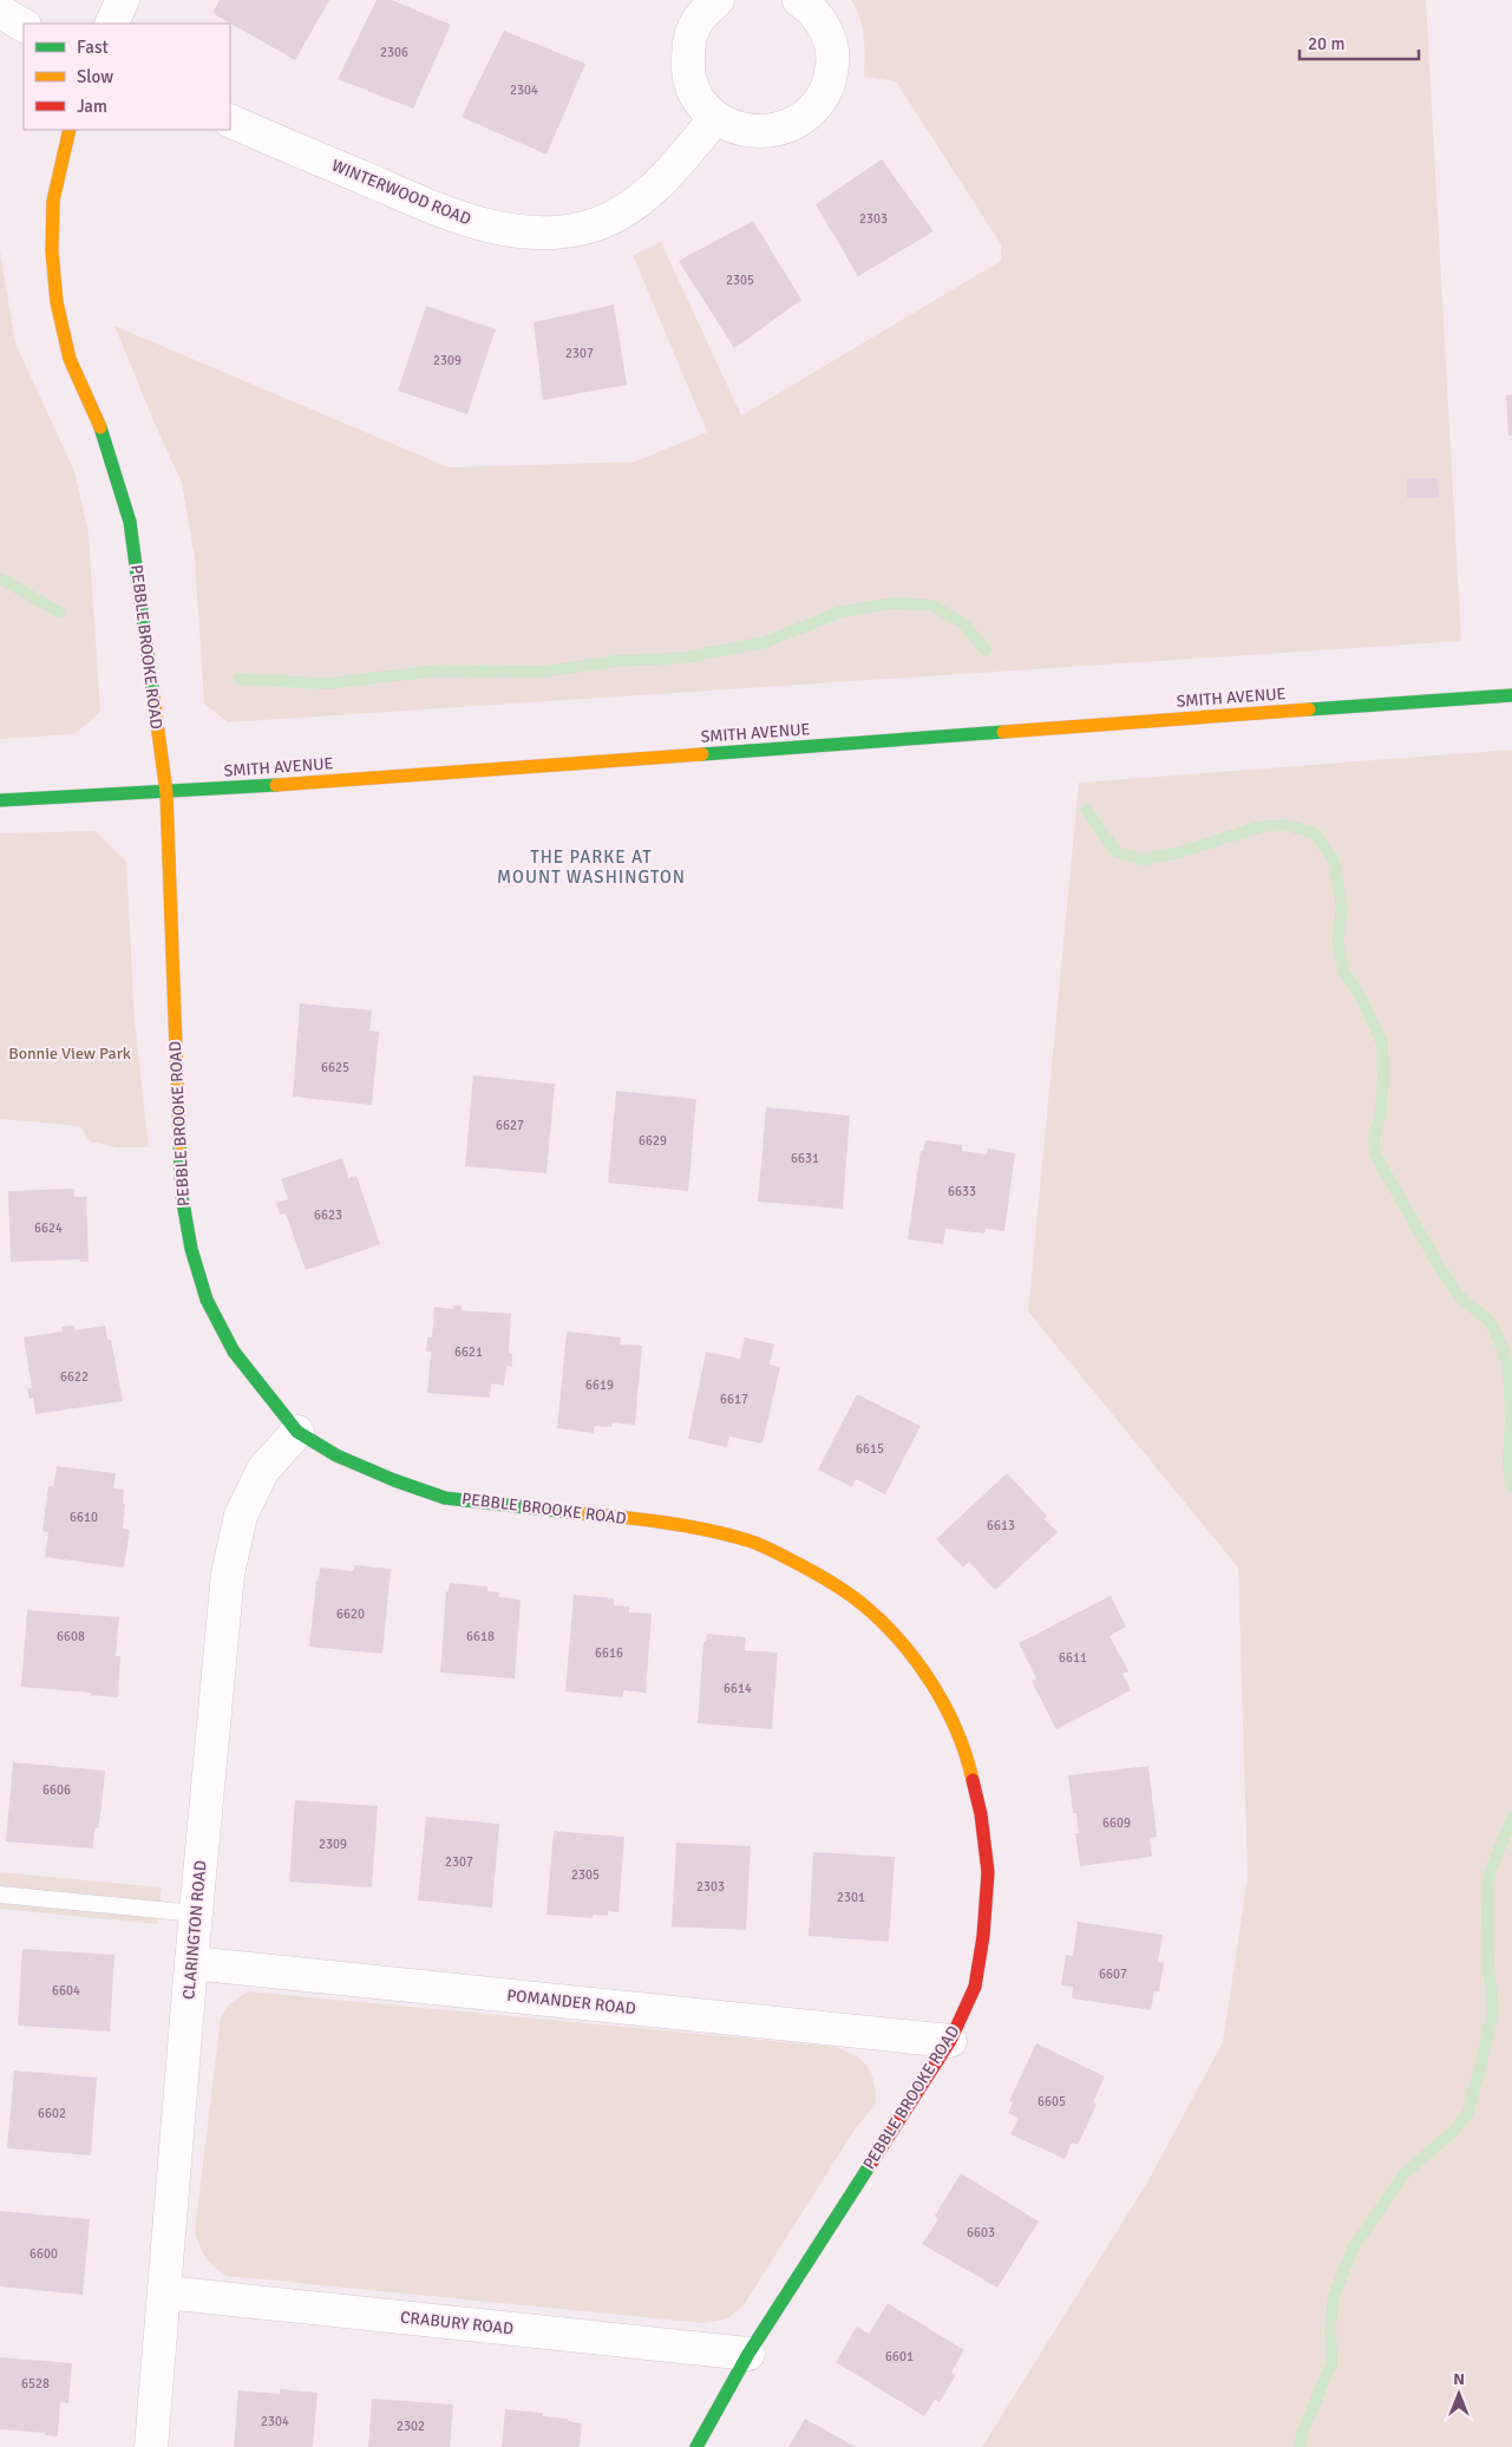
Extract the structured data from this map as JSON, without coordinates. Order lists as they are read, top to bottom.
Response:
{
  "streets": {
    "street": [
      "WINTERWOOD ROAD",
      "PEBBLE BROOKE ROAD",
      "SMITH AVENUE",
      "CLARINGTON ROAD",
      "POMANDER ROAD",
      "CRABURY ROAD"
    ]
  },
  "crossings": [
    ["PEBBLE BROOKE ROAD", "SMITH AVENUE"],
    ["PEBBLE BROOKE ROAD", "CLARINGTON ROAD"],
    ["PEBBLE BROOKE ROAD", "POMANDER ROAD"],
    ["PEBBLE BROOKE ROAD", "CRABURY ROAD"],
    ["CLARINGTON ROAD", "POMANDER ROAD"],
    ["CLARINGTON ROAD", "CRABURY ROAD"]
  ],
  "districts": ["THE PARKE AT MOUNT WASHINGTON"],
  "parks": ["Bonnie View Park"],
  "house_numbers": [
    "2306",
    "2304",
    "2303",
    "2305",
    "2307",
    "2309",
    "6625",
    "6627",
    "6629",
    "6631",
    "6633",
    "6623",
    "6624",
    "6621",
    "6622",
    "6619",
    "6617",
    "6615",
    "6610",
    "6613",
    "6620",
    "6608",
    "6618",
    "6616",
    "6611",
    "6614",
    "6606",
    "6609",
    "2309",
    "2307",
    "2305",
    "2303",
    "2301",
    "6607",
    "6604",
    "6605",
    "6602",
    "6603",
    "6600",
    "6601",
    "6528",
    "2304",
    "2302"
  ],
  "legend": ["Fast", "Slow", "Jam"],
  "scale_bar": "20 m",
  "north": "top"
}
